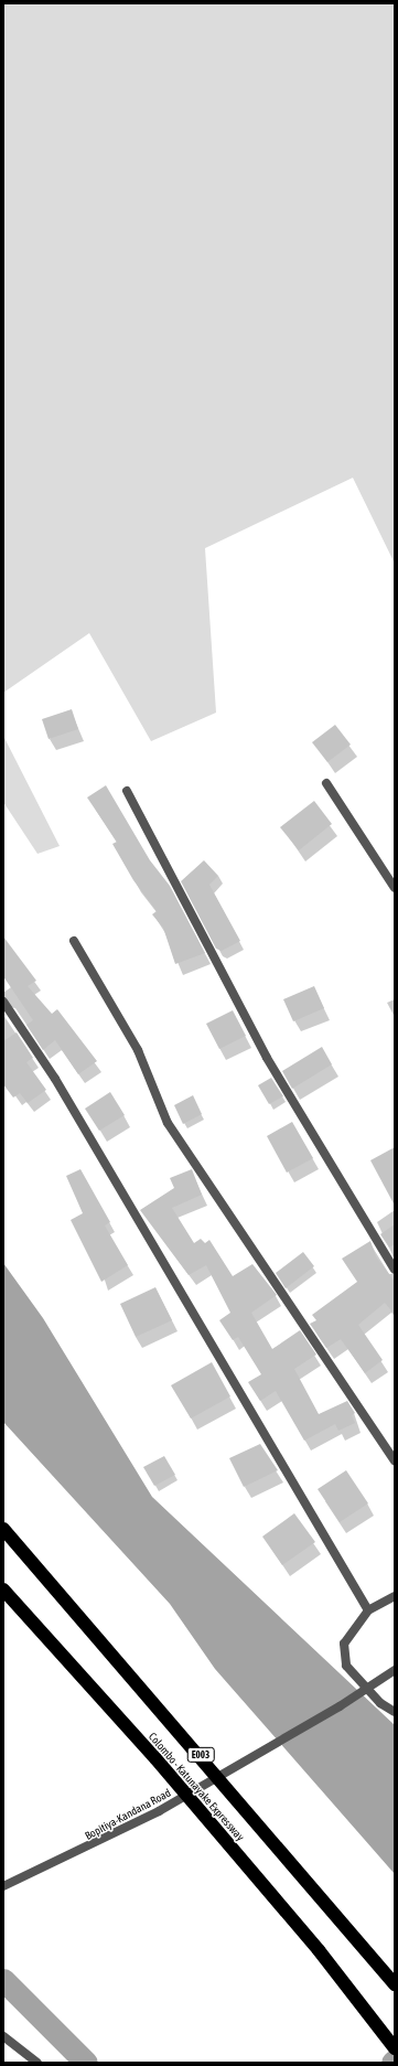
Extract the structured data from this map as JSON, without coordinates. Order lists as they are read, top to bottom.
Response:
{
  "streets": {
    "highway": ["E003", "Colombo - Katunayake Expressway"],
    "street": ["Bopitiya-Kandana Road"]
  }
}
